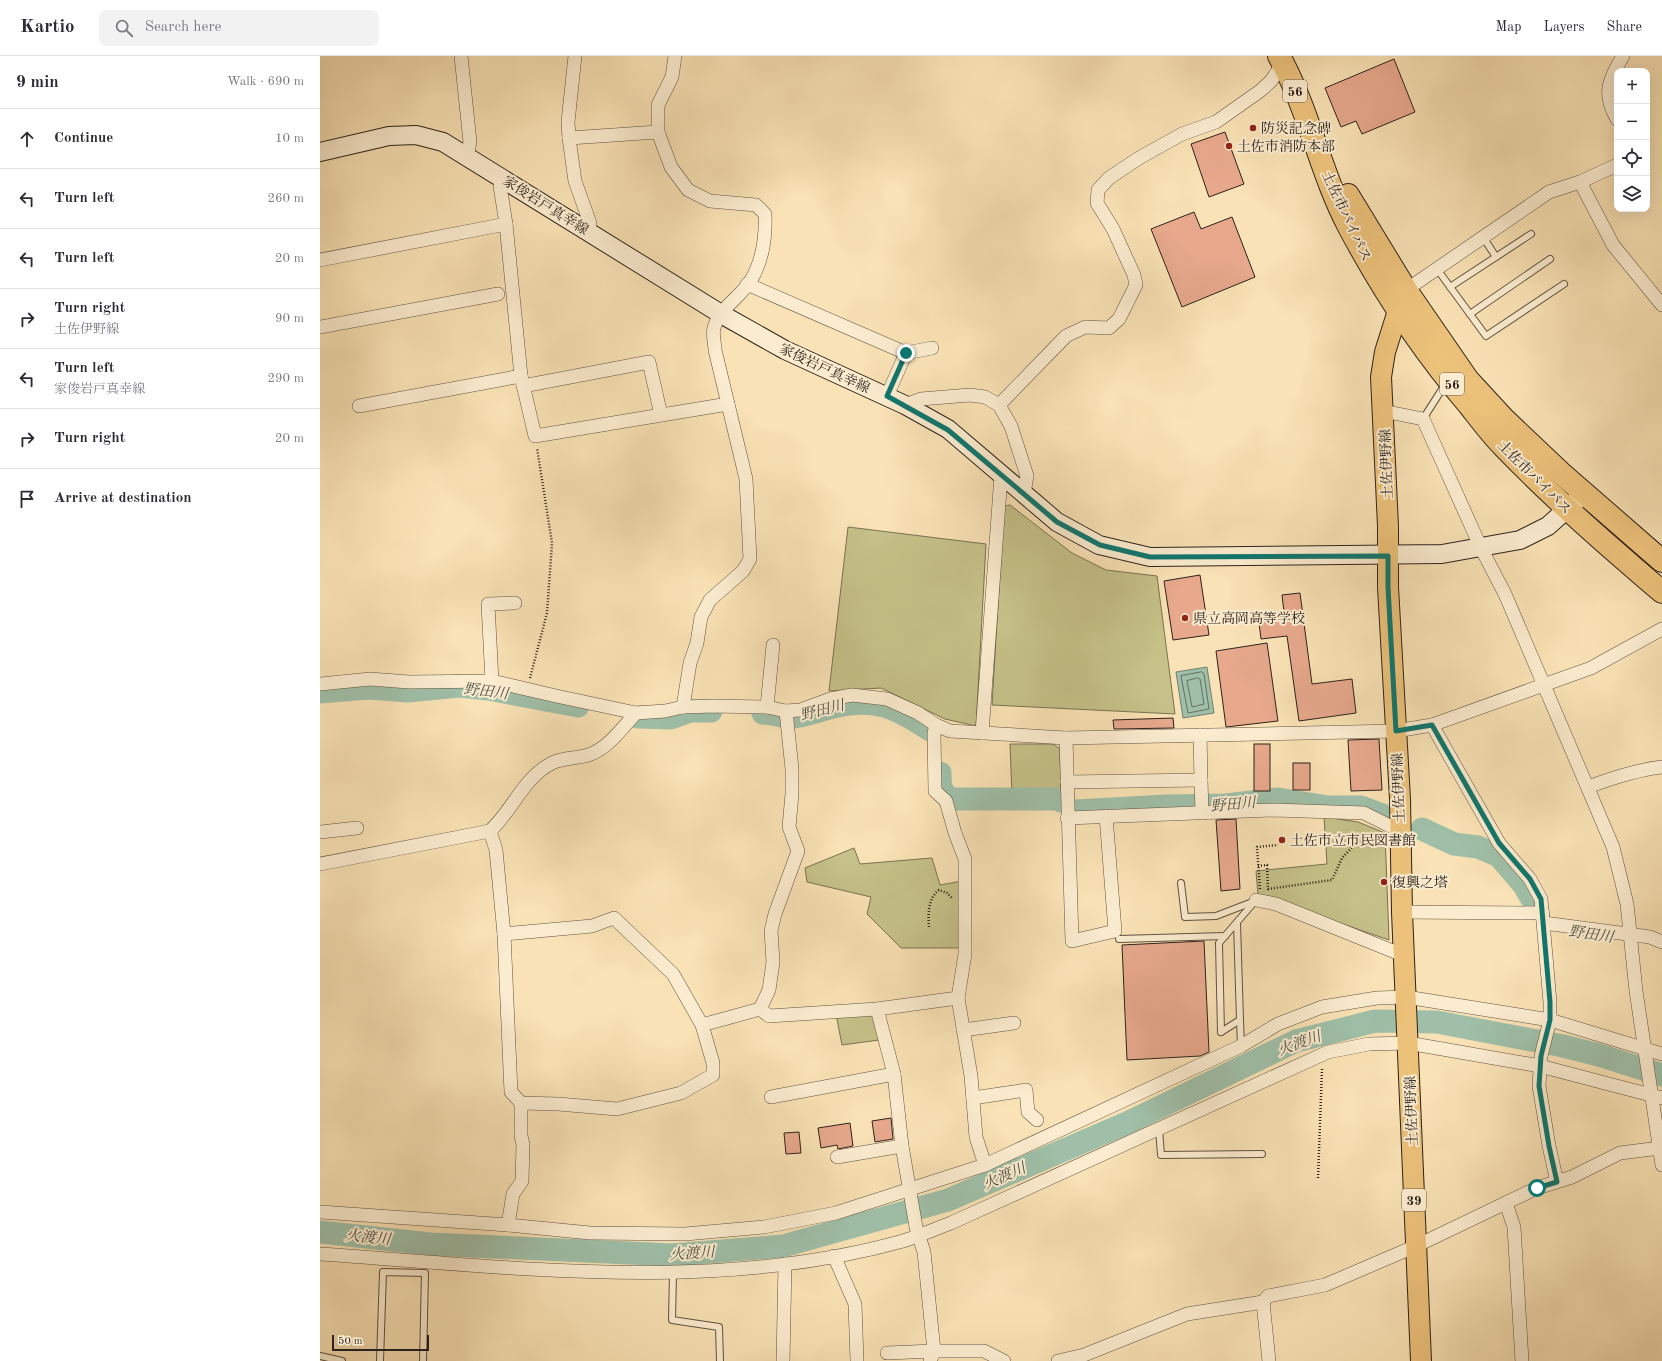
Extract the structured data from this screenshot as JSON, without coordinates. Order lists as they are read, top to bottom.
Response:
{
  "streets": {
    "highway": ["56", "土佐市バイパス"],
    "main road": ["家俊岩戸真幸線", "土佐伊野線", "39"]
  },
  "crossings": [
    ["56", "土佐市バイパス"],
    ["家俊岩戸真幸線", "土佐市バイパス"],
    ["家俊岩戸真幸線", "土佐伊野線"],
    ["土佐市バイパス", "土佐伊野線"]
  ],
  "water": ["野田川", "火渡川"],
  "places": [
    "防災記念碑",
    "土佐市消防本部",
    "県立高岡高等学校",
    "土佐市立市民図書館",
    "復興之塔"
  ],
  "scale_bar": "50 m",
  "page": {
    "header": "Kartio",
    "search": "Search here",
    "nav": ["Map", "Layers", "Share"],
    "heading": ["9 min", "Walk · 690 m"],
    "map_buttons": ["+", "−"],
    "list": [
      ["Continue", "10 m"],
      ["Turn left", "260 m"],
      ["Turn left", "20 m"],
      ["Turn right", "土佐伊野線", "90 m"],
      ["Turn left", "家俊岩戸真幸線", "290 m"],
      ["Turn right", "20 m"],
      "Arrive at destination"
    ],
    "scale": "50 m"
  }
}
